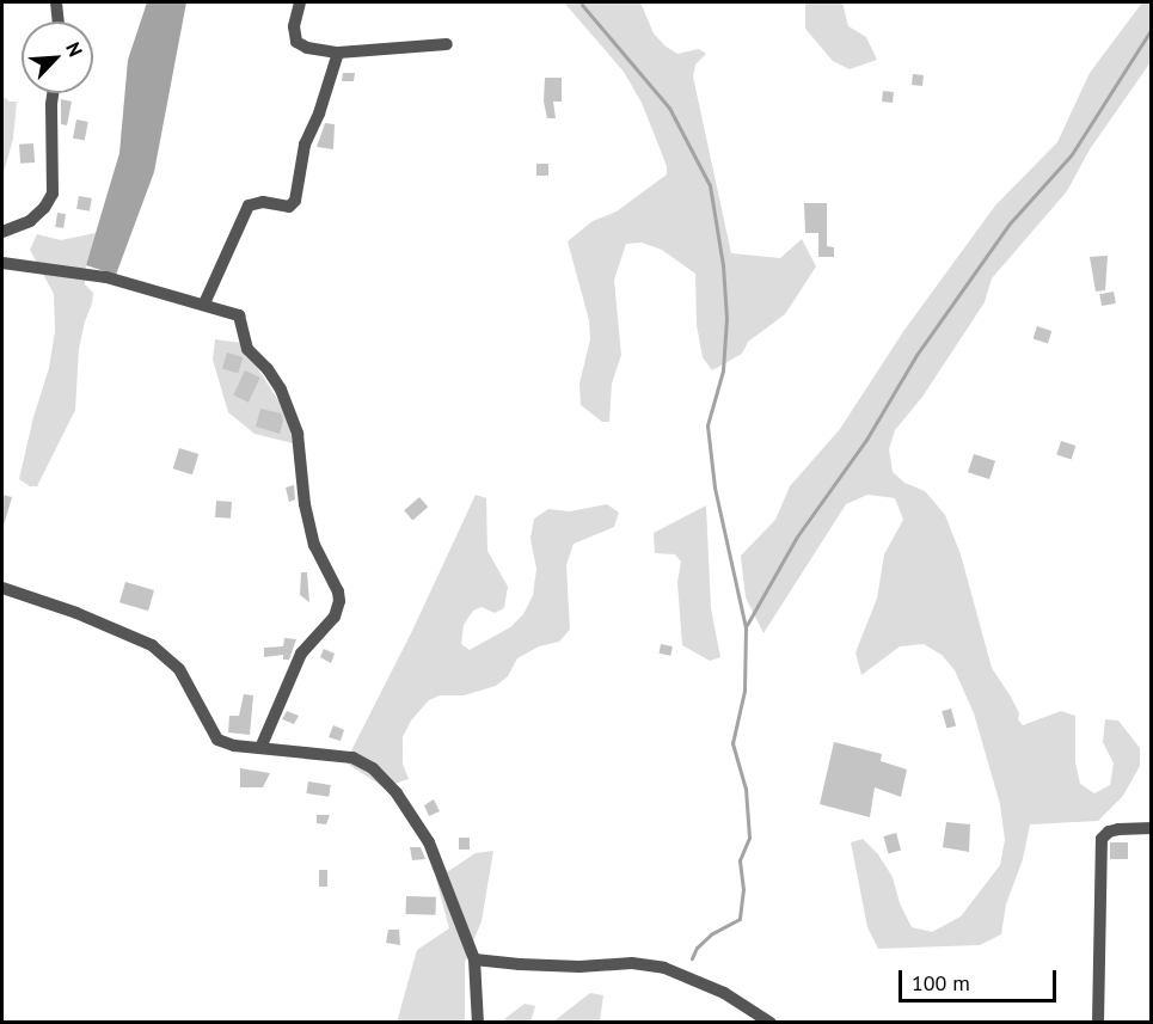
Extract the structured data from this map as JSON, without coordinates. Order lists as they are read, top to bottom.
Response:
{
  "scale_bar": "100 m",
  "north": "top right"
}
